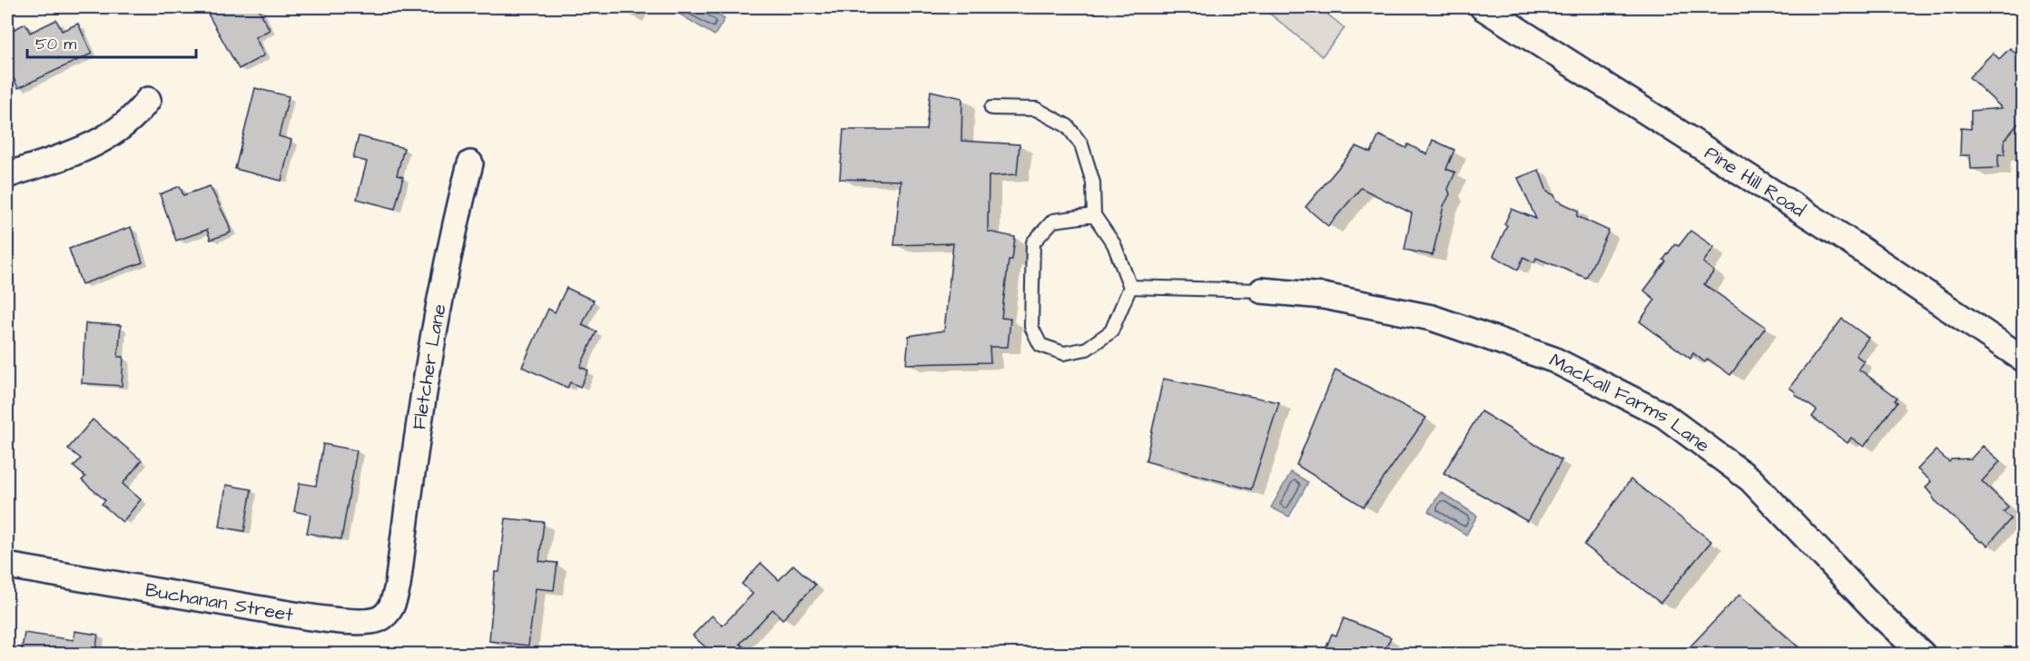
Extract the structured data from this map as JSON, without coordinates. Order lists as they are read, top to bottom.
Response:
{
  "streets": {
    "street": [
      "Pine Hill Road",
      "Fletcher Lane",
      "Mackall Farms Lane",
      "Buchanan Street"
    ]
  },
  "crossings": [
    ["Fletcher Lane", "Buchanan Street"]
  ],
  "scale_bar": "50 m"
}
